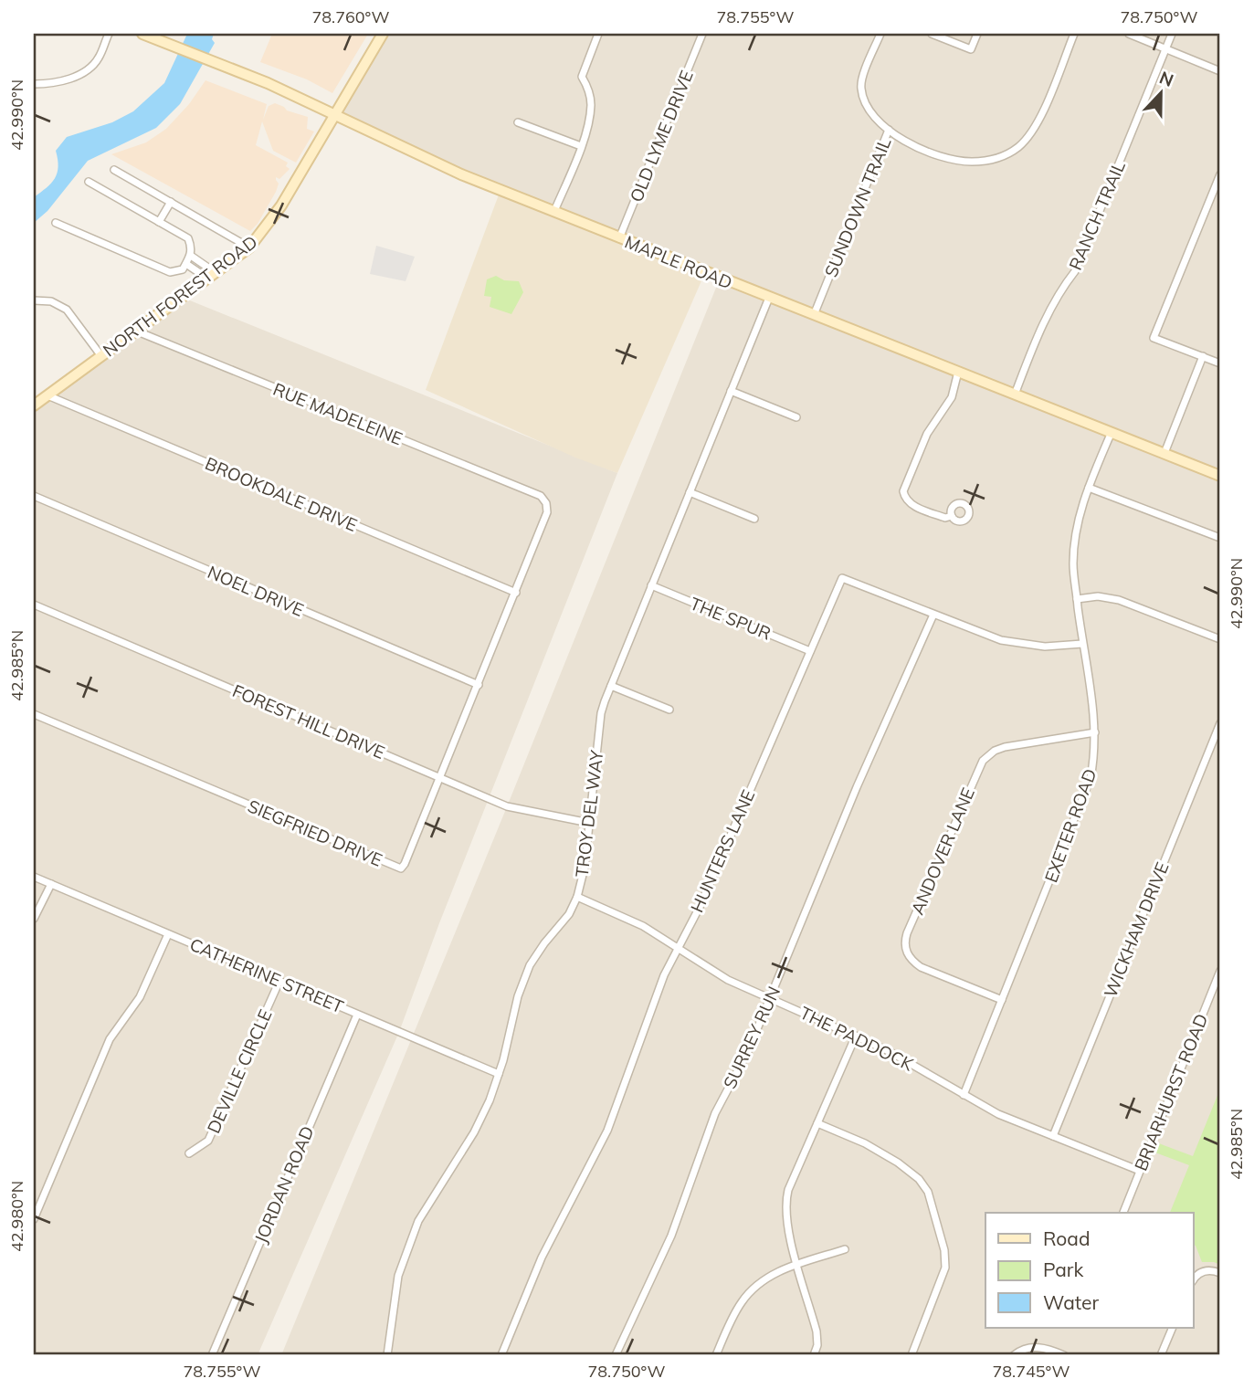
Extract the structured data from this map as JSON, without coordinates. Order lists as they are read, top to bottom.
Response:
{
  "streets": {
    "main road": ["MAPLE ROAD", "NORTH FOREST ROAD"],
    "street": [
      "OLD LYME DRIVE",
      "SUNDOWN TRAIL",
      "RANCH TRAIL",
      "RUE MADELEINE",
      "BROOKDALE DRIVE",
      "NOEL DRIVE",
      "THE SPUR",
      "FOREST HILL DRIVE",
      "TROY DEL WAY",
      "EXETER ROAD",
      "SIEGFRIED DRIVE",
      "HUNTERS LANE",
      "ANDOVER LANE",
      "WICKHAM DRIVE",
      "CATHERINE STREET",
      "SURREY RUN",
      "THE PADDOCK",
      "DEVILLE CIRCLE",
      "BRIARHURST ROAD",
      "JORDAN ROAD"
    ]
  },
  "crossings": [
    ["OLD LYME DRIVE", "MAPLE ROAD"],
    ["SUNDOWN TRAIL", "MAPLE ROAD"],
    ["RANCH TRAIL", "MAPLE ROAD"],
    ["MAPLE ROAD", "NORTH FOREST ROAD"],
    ["MAPLE ROAD", "TROY DEL WAY"],
    ["MAPLE ROAD", "EXETER ROAD"],
    ["NORTH FOREST ROAD", "RUE MADELEINE"],
    ["NORTH FOREST ROAD", "BROOKDALE DRIVE"],
    ["RUE MADELEINE", "SIEGFRIED DRIVE"],
    ["BROOKDALE DRIVE", "SIEGFRIED DRIVE"],
    ["NOEL DRIVE", "SIEGFRIED DRIVE"],
    ["THE SPUR", "TROY DEL WAY"],
    ["THE SPUR", "HUNTERS LANE"],
    ["FOREST HILL DRIVE", "TROY DEL WAY"],
    ["FOREST HILL DRIVE", "SIEGFRIED DRIVE"],
    ["TROY DEL WAY", "CATHERINE STREET"],
    ["TROY DEL WAY", "THE PADDOCK"],
    ["EXETER ROAD", "HUNTERS LANE"],
    ["EXETER ROAD", "ANDOVER LANE"],
    ["EXETER ROAD", "THE PADDOCK"],
    ["HUNTERS LANE", "SURREY RUN"],
    ["HUNTERS LANE", "THE PADDOCK"],
    ["WICKHAM DRIVE", "THE PADDOCK"],
    ["CATHERINE STREET", "DEVILLE CIRCLE"],
    ["CATHERINE STREET", "JORDAN ROAD"],
    ["SURREY RUN", "THE PADDOCK"],
    ["THE PADDOCK", "BRIARHURST ROAD"]
  ],
  "legend": ["Road", "Park", "Water"],
  "north": "top",
  "coordinates": [
    "78.760°W",
    "78.755°W",
    "78.750°W",
    "42.990°N",
    "42.985°N",
    "42.980°N",
    "78.745°W"
  ]
}
